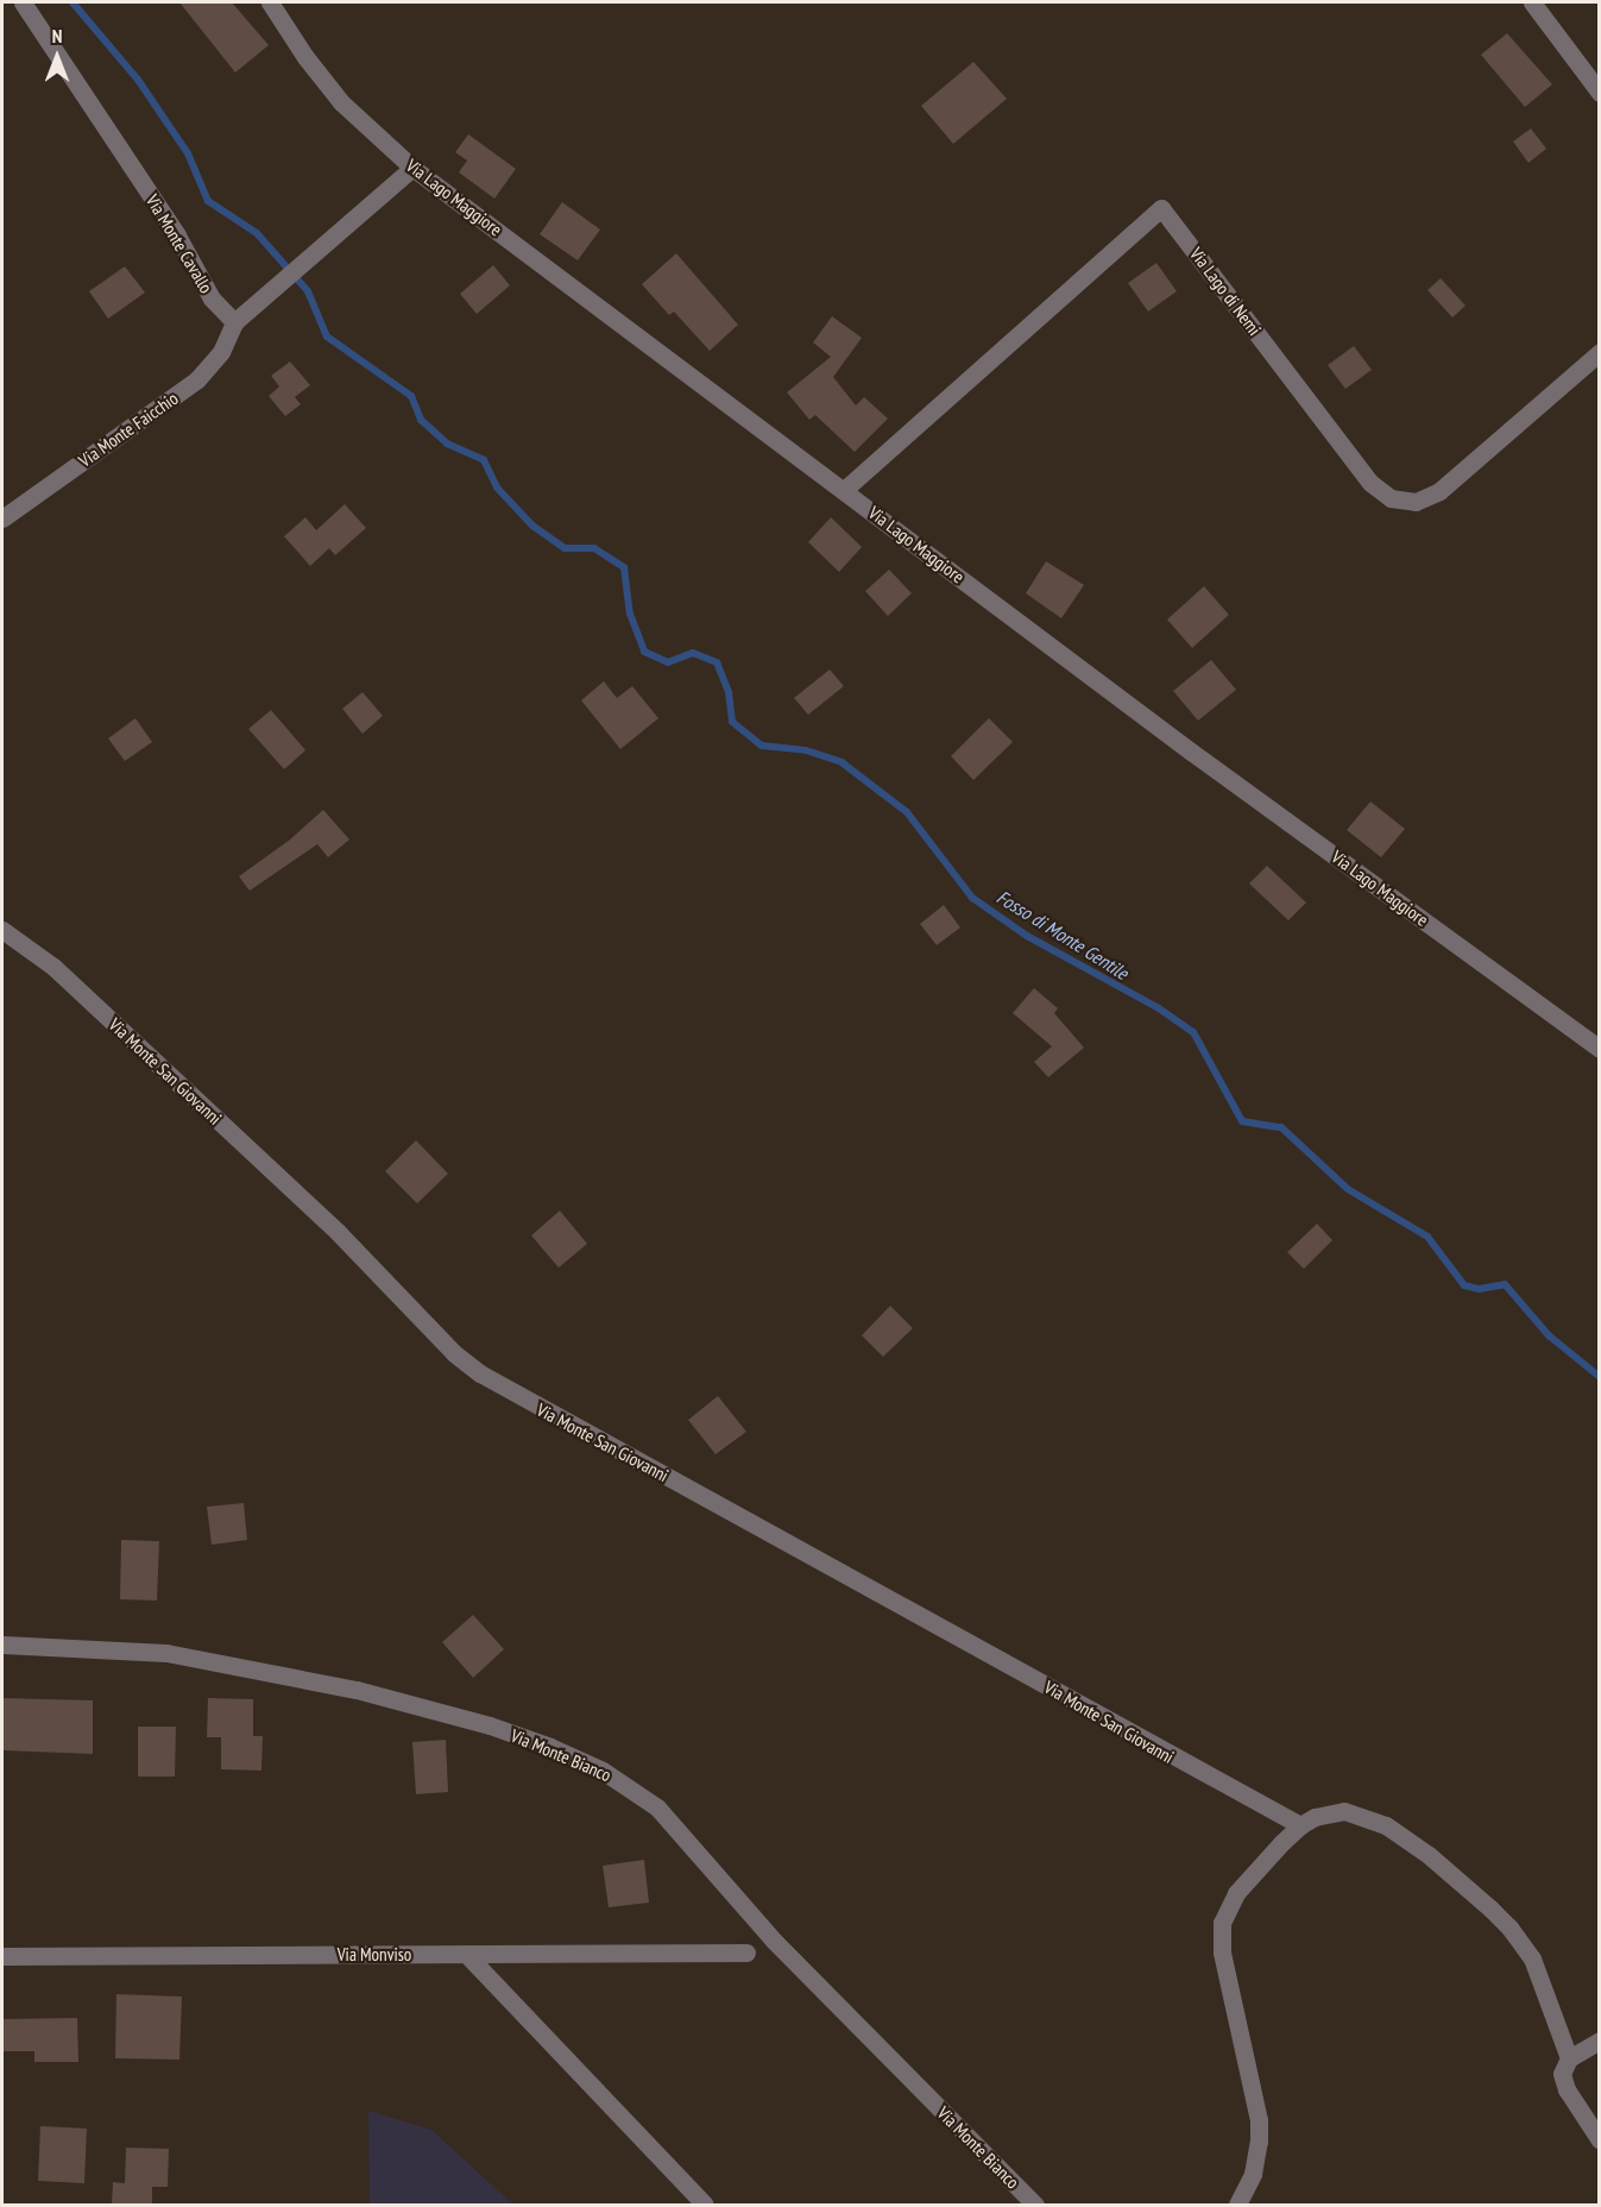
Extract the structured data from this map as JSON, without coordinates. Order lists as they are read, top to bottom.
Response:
{
  "streets": {
    "street": [
      "Via Lago Maggiore",
      "Via Monte Cavallo",
      "Via Lago di Nemi",
      "Via Monte Faicchio",
      "Via Monte San Giovanni",
      "Via Monte Bianco",
      "Via Monviso"
    ]
  },
  "crossings": [
    ["Via Lago Maggiore", "Via Lago di Nemi"],
    ["Via Monte Cavallo", "Via Monte Faicchio"]
  ],
  "water": ["Fosso di Monte Gentile"],
  "north": "top"
}
